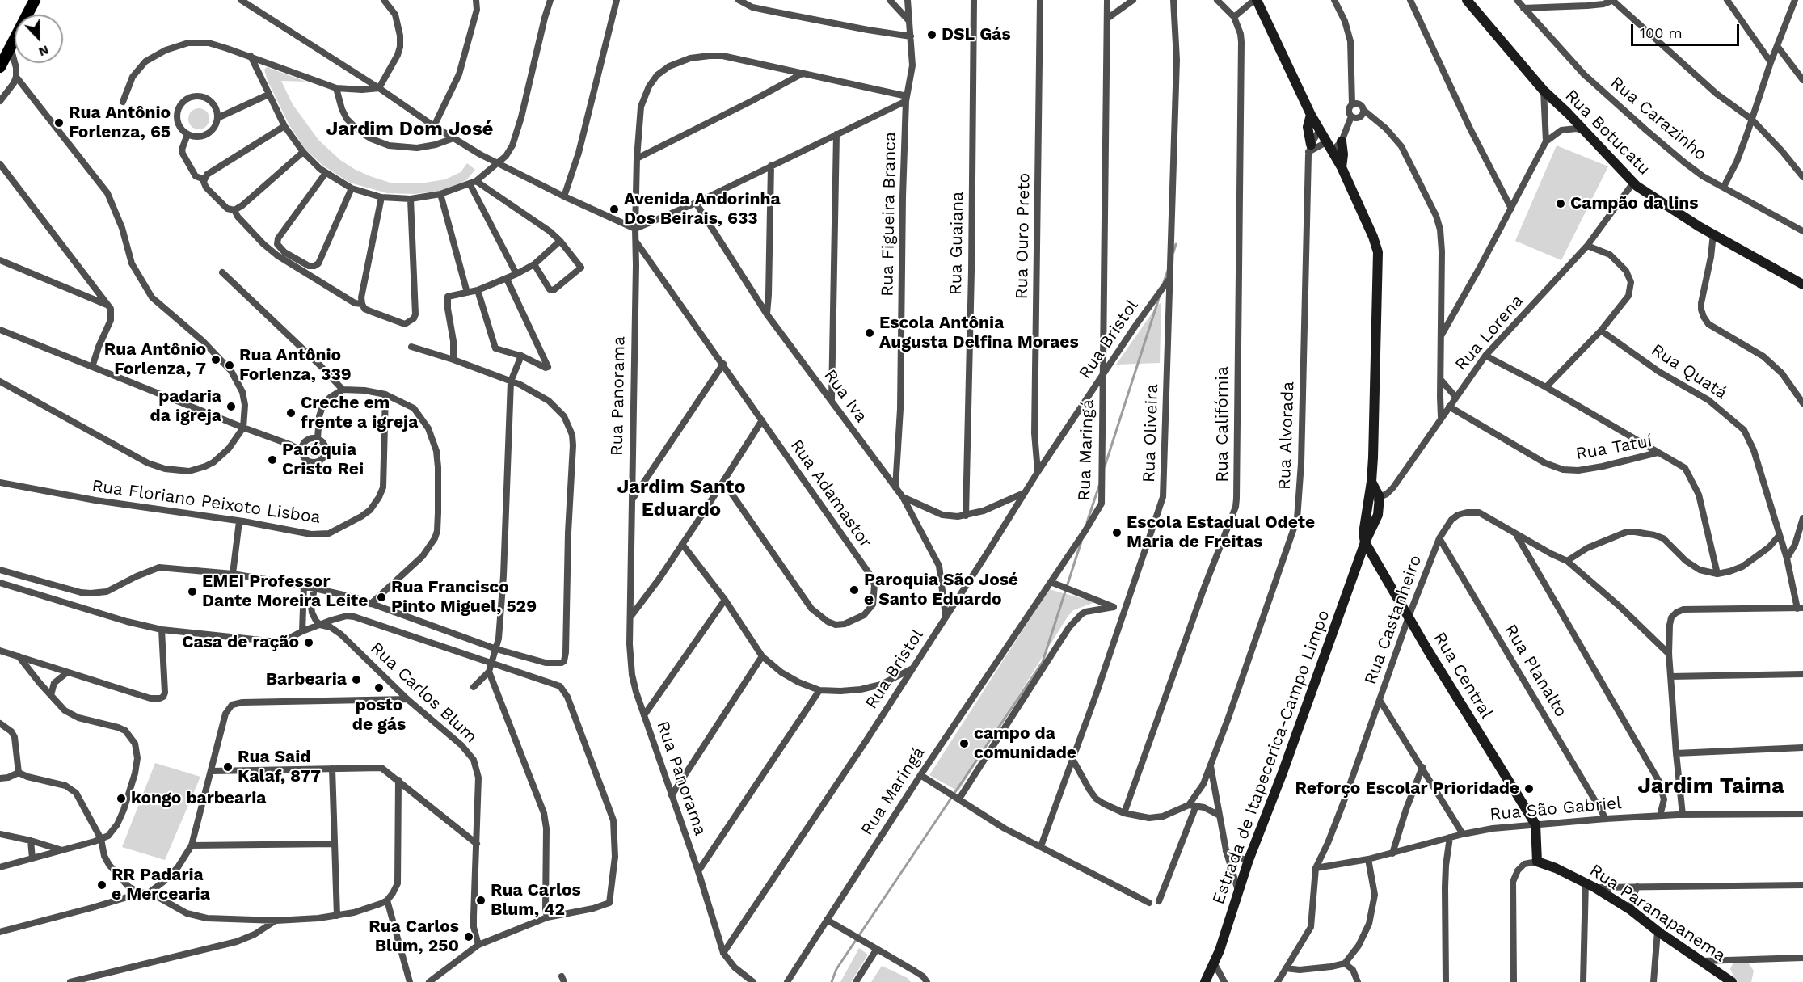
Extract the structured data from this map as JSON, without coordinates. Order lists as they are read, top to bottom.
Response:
{
  "streets": {
    "main road": [
      "Rua Botucatu",
      "Rua Central",
      "Estrada de Itapecerica-Campo Limpo",
      "Rua Paranapanema"
    ],
    "street": [
      "Rua Carazinho",
      "Rua Figueira Branca",
      "Rua Ouro Preto",
      "Rua Guaiana",
      "Rua Lorena",
      "Rua Bristol",
      "Rua Quatá",
      "Rua Panorama",
      "Rua Iva",
      "Rua Califórnia",
      "Rua Oliveira",
      "Rua Alvorada",
      "Rua Tatuí",
      "Rua Maringá",
      "Rua Adamastor",
      "Rua Floriano Peixoto Lisboa",
      "Rua Castanheiro",
      "Rua Planalto",
      "Rua Carlos Blum",
      "Rua São Gabriel"
    ]
  },
  "crossings": [
    ["Rua Botucatu", "Rua Lorena"],
    ["Rua Figueira Branca", "Rua Panorama"],
    ["Rua Figueira Branca", "Rua Iva"],
    ["Rua Ouro Preto", "Rua Bristol"],
    ["Rua Lorena", "Rua Tatuí"],
    ["Rua Lorena", "Estrada de Itapecerica-Campo Limpo"],
    ["Rua Bristol", "Rua Panorama"],
    ["Rua Bristol", "Rua Iva"],
    ["Rua Bristol", "Rua Oliveira"],
    ["Rua Bristol", "Rua Maringá"],
    ["Rua Panorama", "Rua Adamastor"],
    ["Rua Alvorada", "Estrada de Itapecerica-Campo Limpo"],
    ["Rua Castanheiro", "Rua Planalto"],
    ["Rua Castanheiro", "Rua Central"],
    ["Rua Castanheiro", "Rua São Gabriel"],
    ["Rua Planalto", "Rua São Gabriel"],
    ["Rua Central", "Estrada de Itapecerica-Campo Limpo"],
    ["Rua Central", "Rua São Gabriel"]
  ],
  "districts": ["Jardim Dom José", "Jardim Santo Eduardo", "Jardim Taima"],
  "places": [
    "DSL Gás",
    "Rua Antônio Forlenza, 65",
    "Campão da lins",
    "Avenida Andorinha Dos Beirais, 633",
    "Escola Antônia Augusta Delfina Moraes",
    "Rua Antônio Forlenza, 7",
    "Rua Antônio Forlenza, 339",
    "padaria da igreja",
    "Creche em frente a igreja",
    "Paróquia Cristo Rei",
    "Escola Estadual Odete Maria de Freitas",
    "Paroquia São José e Santo Eduardo",
    "EMEI Professor Dante Moreira Leite",
    "Rua Francisco Pinto Miguel, 529",
    "Casa de ração",
    "Barbearia",
    "posto de gás",
    "campo da comunidade",
    "Rua Said Kalaf, 877",
    "Reforço Escolar Prioridade",
    "kongo barbearia",
    "RR Padaria e Mercearia",
    "Rua Carlos Blum, 42",
    "Rua Carlos Blum, 250"
  ],
  "scale_bar": "100 m",
  "north": "bottom"
}
